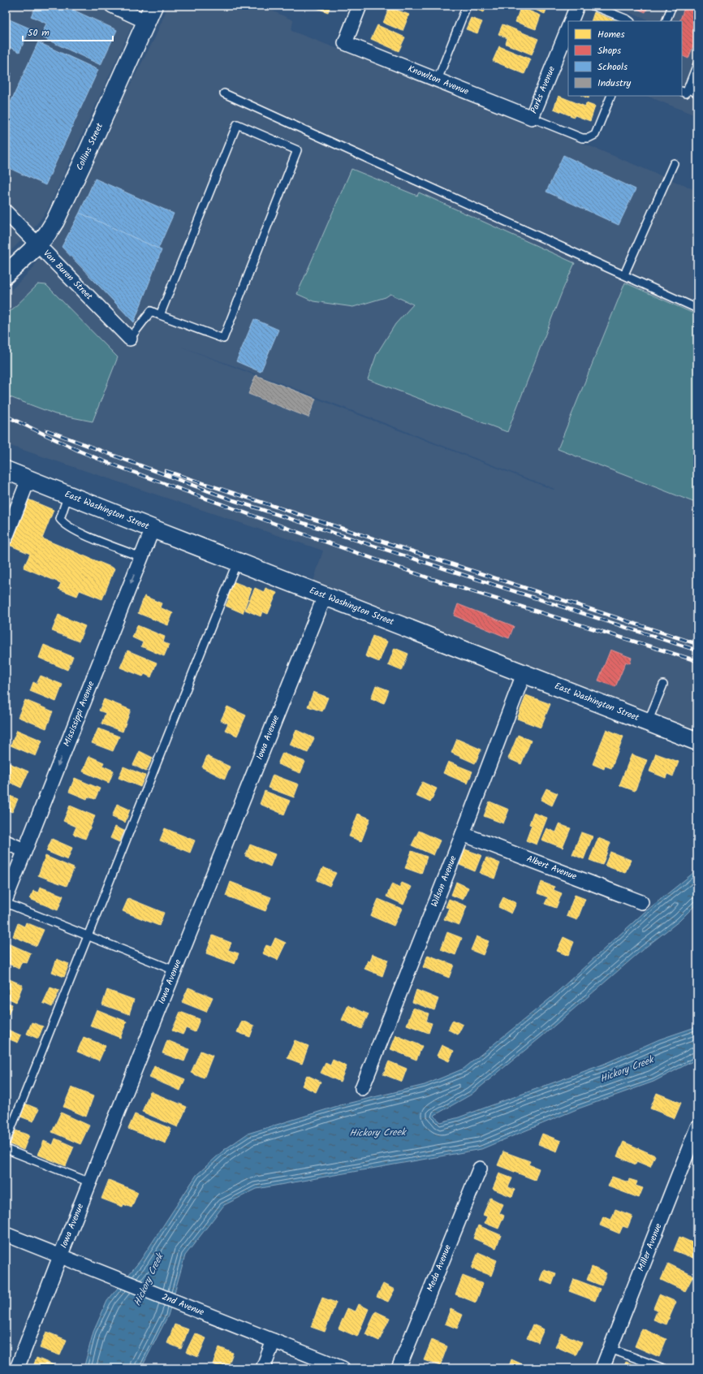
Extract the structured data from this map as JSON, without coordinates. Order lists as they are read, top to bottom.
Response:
{
  "streets": {
    "street": [
      "Knowlton Avenue",
      "Parks Avenue",
      "Collins Street",
      "Van Buren Street",
      "East Washington Street",
      "Mississippi Avenue",
      "Iowa Avenue",
      "Albert Avenue",
      "Wilson Avenue",
      "Miller Avenue",
      "Meda Avenue",
      "2nd Avenue"
    ]
  },
  "crossings": [
    ["Knowlton Avenue", "Parks Avenue"],
    ["Collins Street", "Van Buren Street"],
    ["East Washington Street", "Mississippi Avenue"],
    ["East Washington Street", "Iowa Avenue"],
    ["East Washington Street", "Wilson Avenue"],
    ["Iowa Avenue", "2nd Avenue"],
    ["Albert Avenue", "Wilson Avenue"]
  ],
  "one_way": ["Mississippi Avenue"],
  "water": ["Hickory Creek"],
  "legend": [
    "Homes",
    "Shops",
    "Schools",
    "Industry"
  ],
  "scale_bar": "50 m"
}
